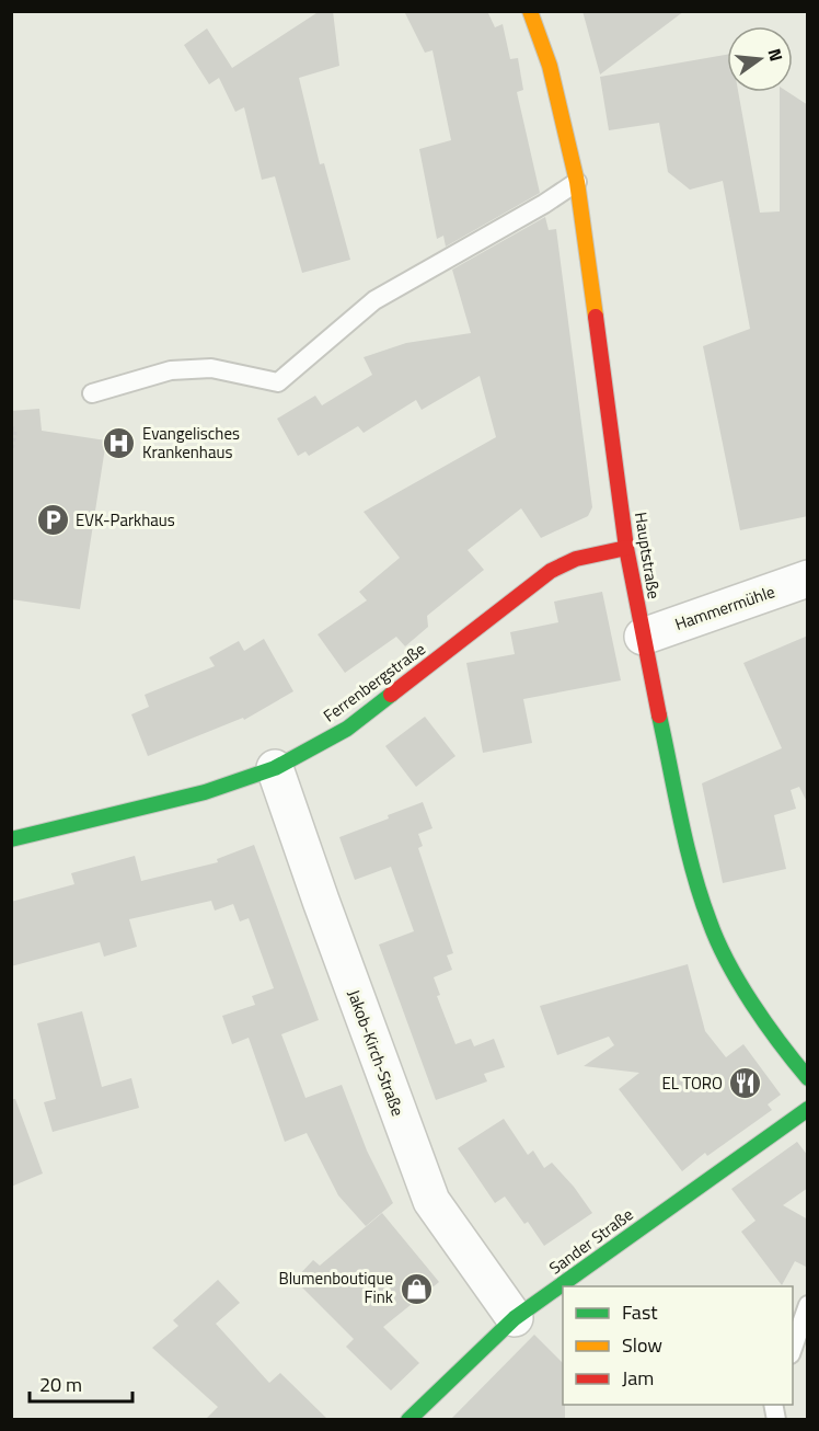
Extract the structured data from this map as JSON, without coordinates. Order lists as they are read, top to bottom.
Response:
{
  "streets": {
    "main road": ["Hauptstraße", "Ferrenbergstraße", "Sander Straße"],
    "street": ["Hammermühle", "Jakob-Kirch-Straße"]
  },
  "crossings": [
    ["Hauptstraße", "Hammermühle"],
    ["Hauptstraße", "Ferrenbergstraße"],
    ["Ferrenbergstraße", "Jakob-Kirch-Straße"],
    ["Jakob-Kirch-Straße", "Sander Straße"]
  ],
  "places": {
    "hospital": ["Evangelisches Krankenhaus"],
    "parking": ["EVK-Parkhaus"],
    "restaurant": ["EL TORO"],
    "shop": ["Blumenboutique Fink"]
  },
  "legend": ["Fast", "Slow", "Jam"],
  "scale_bar": "20 m",
  "north": "right"
}
